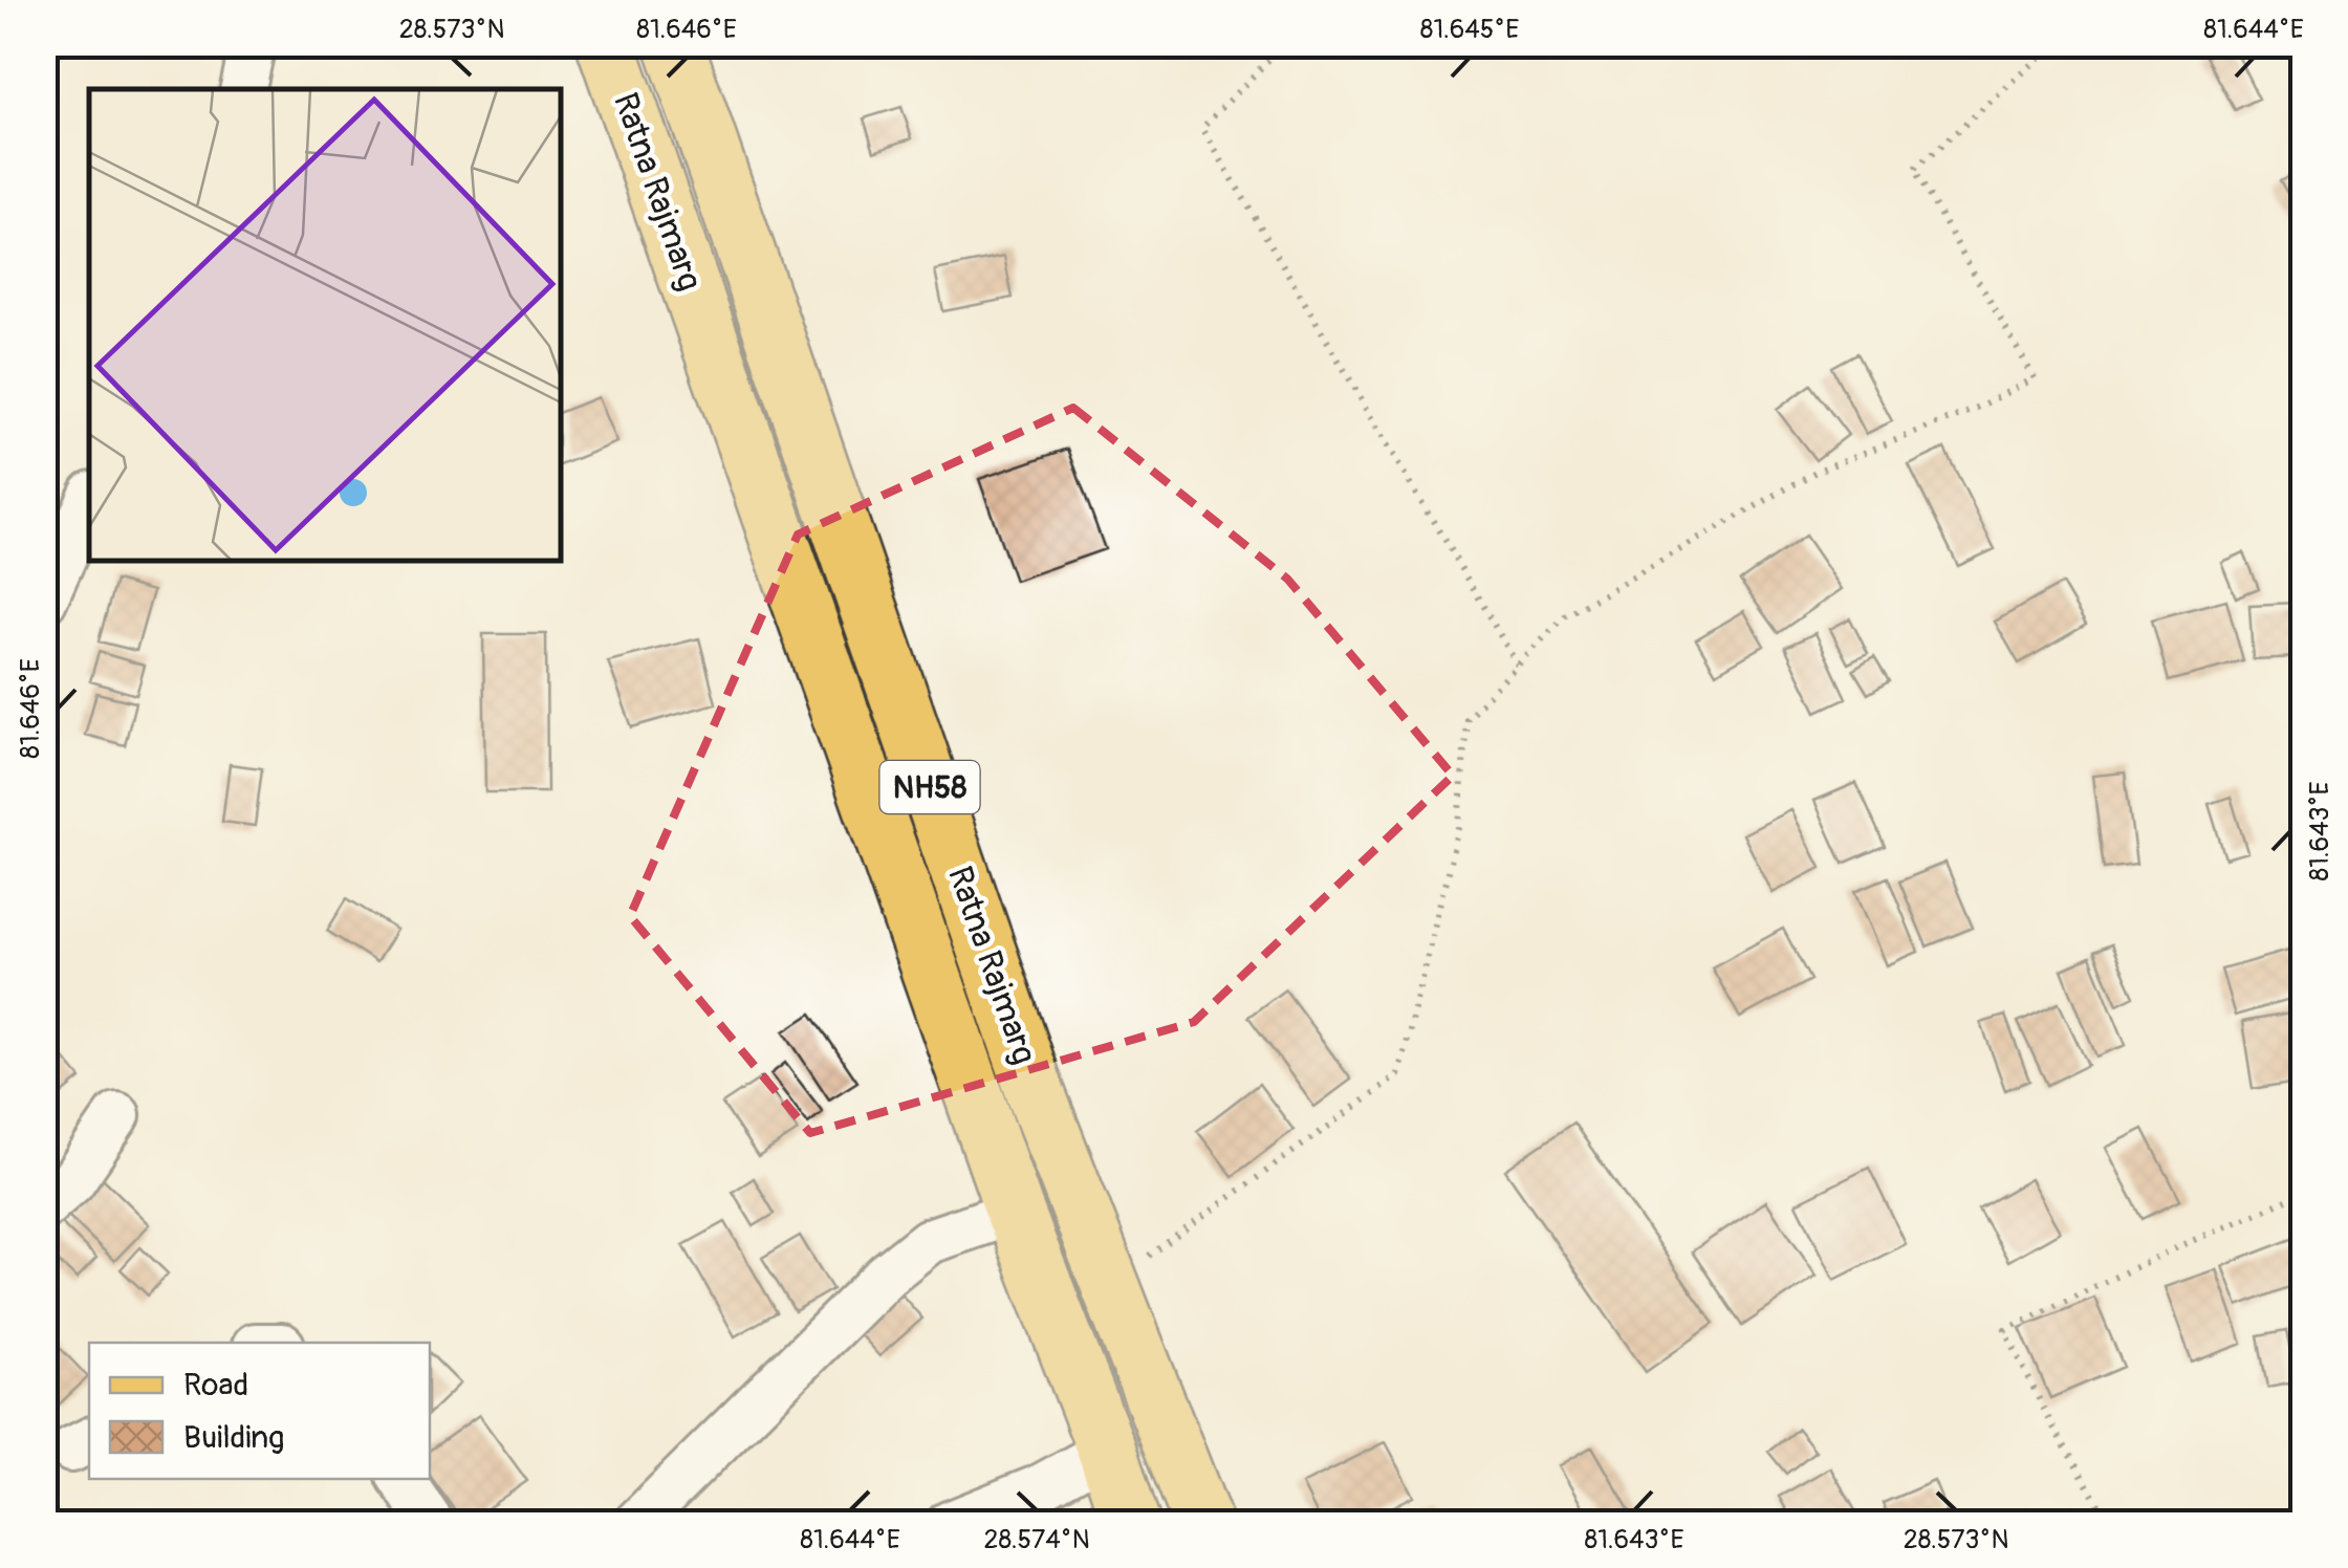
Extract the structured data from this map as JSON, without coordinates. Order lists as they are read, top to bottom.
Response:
{
  "streets": {
    "main road": ["Ratna Rajmarg", "NH58"]
  },
  "legend": ["Road", "Building"],
  "coordinates": [
    "28.573°N",
    "81.646°E",
    "81.645°E",
    "81.644°E",
    "81.643°E",
    "28.574°N"
  ]
}
